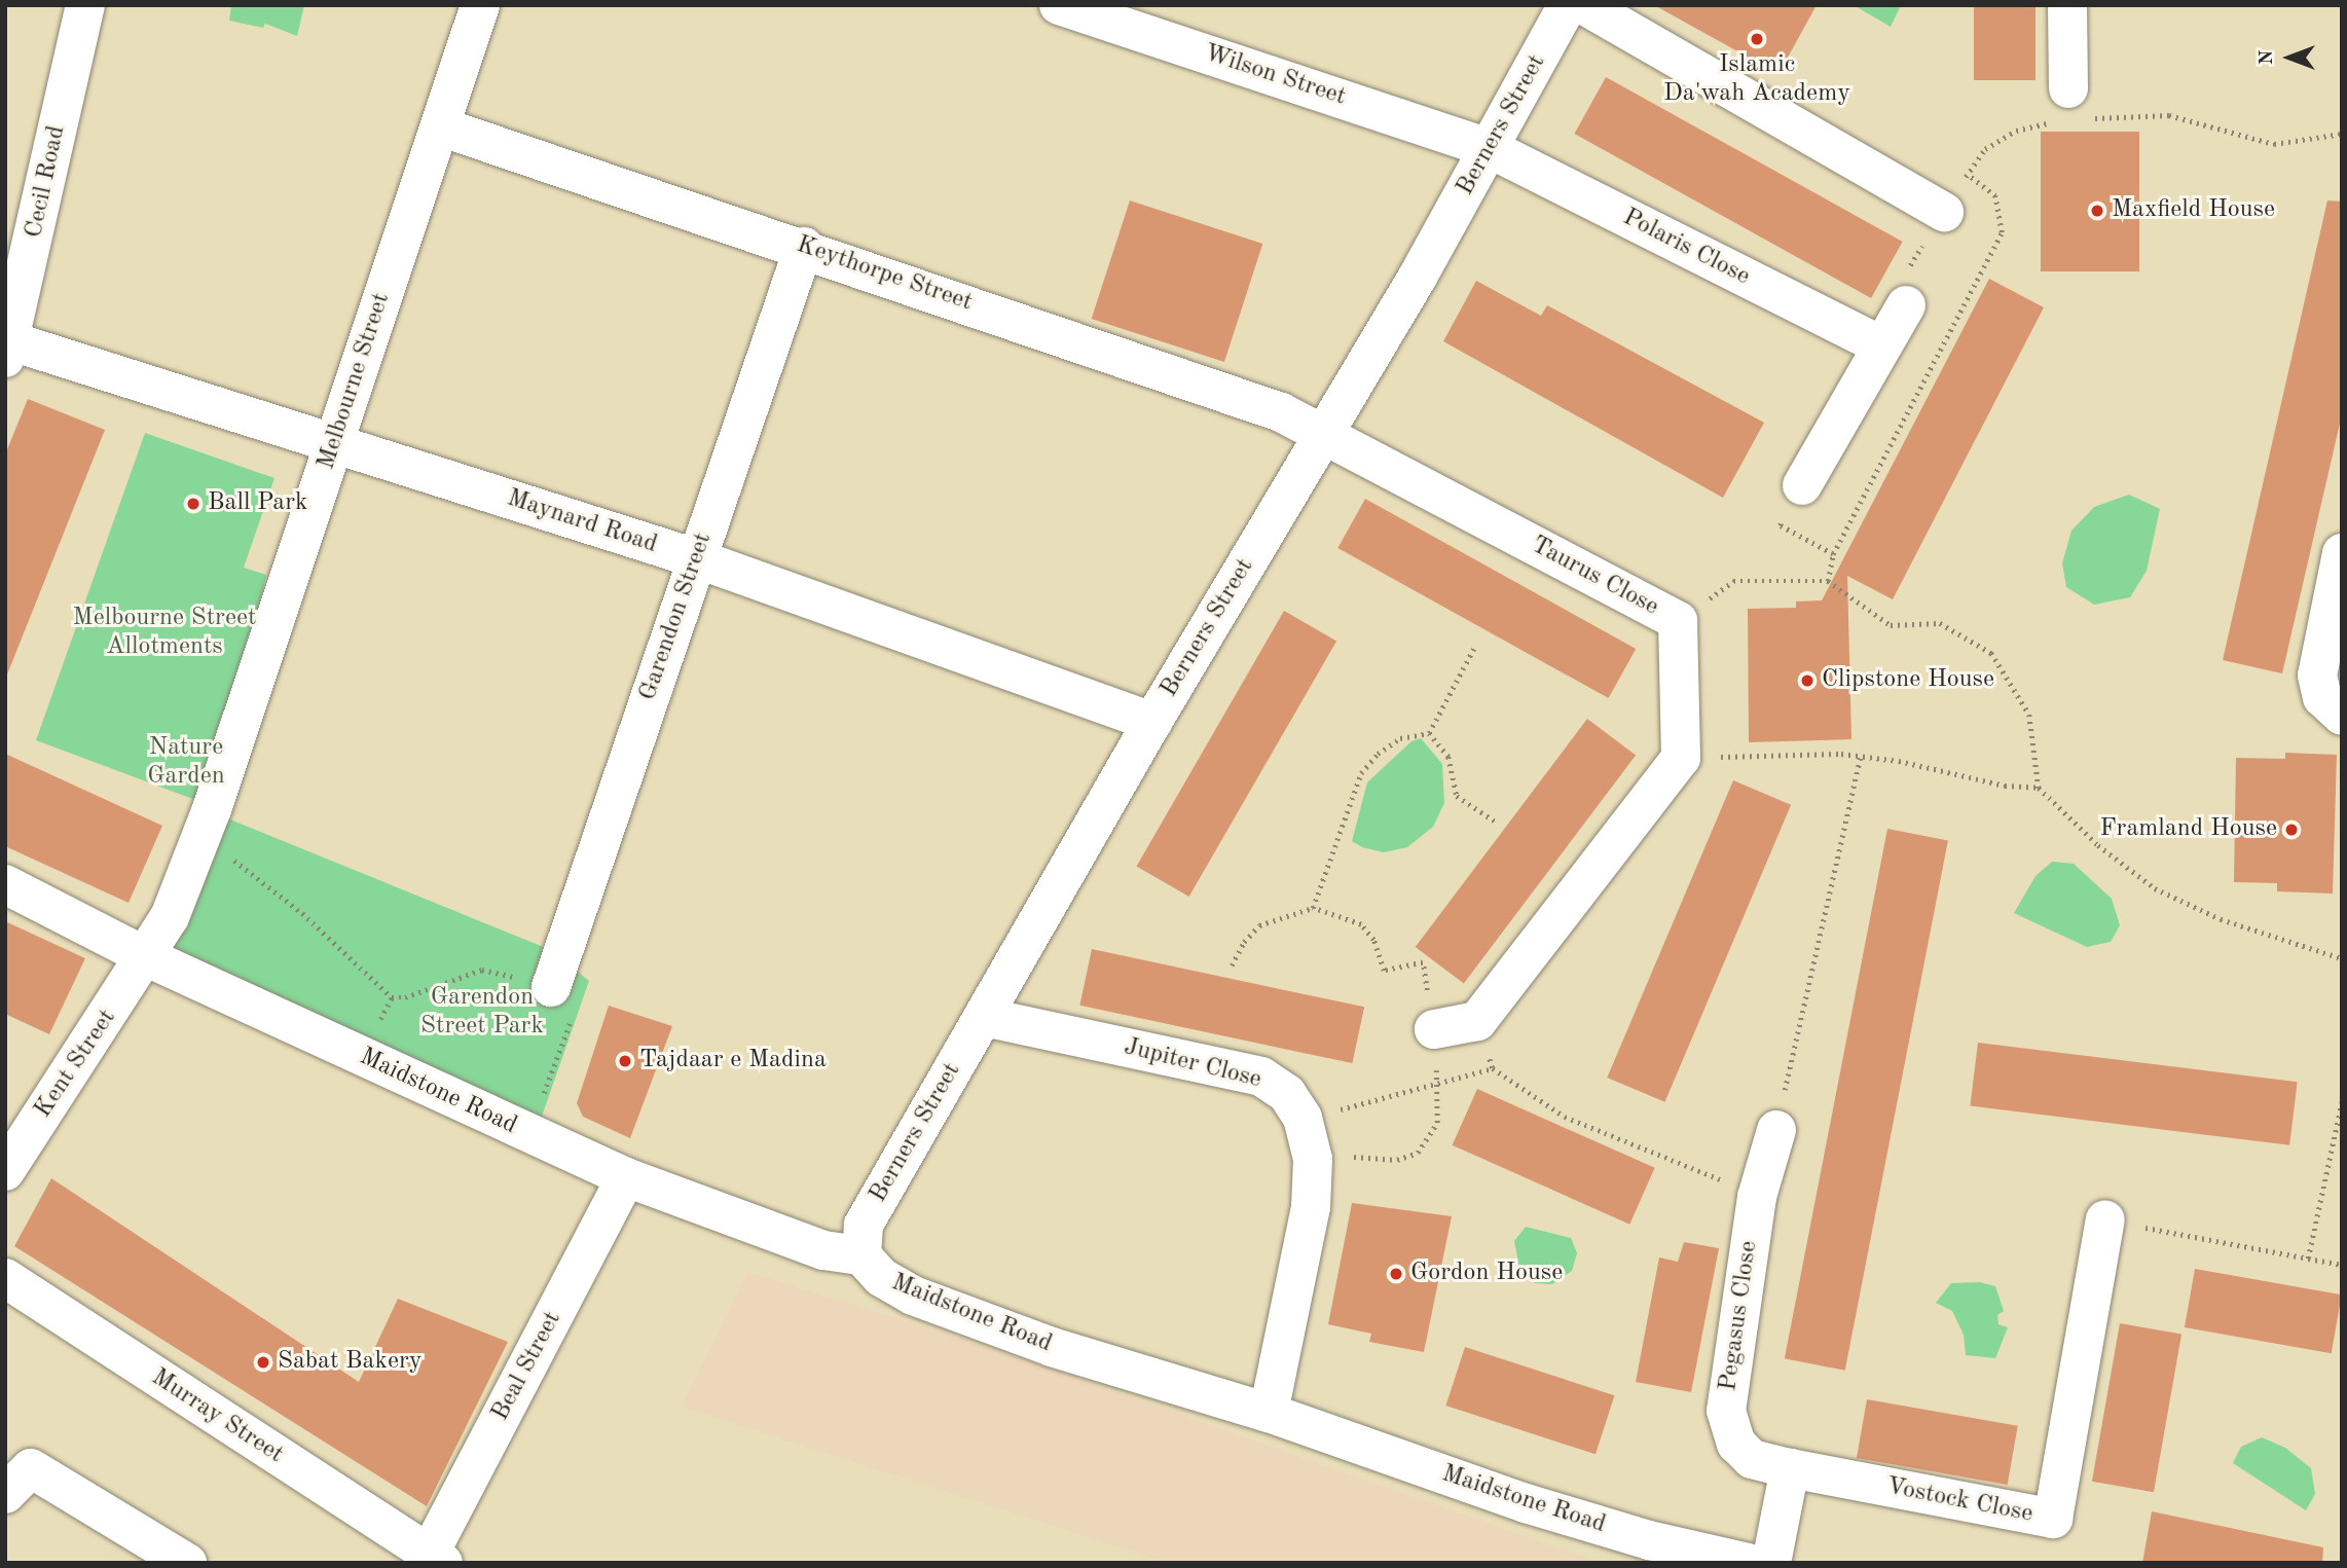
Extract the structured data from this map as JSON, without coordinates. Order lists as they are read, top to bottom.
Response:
{
  "streets": {
    "street": [
      "Wilson Street",
      "Berners Street",
      "Cecil Road",
      "Polaris Close",
      "Keythorpe Street",
      "Melbourne Street",
      "Maynard Road",
      "Taurus Close",
      "Garendon Street",
      "Kent Street",
      "Jupiter Close",
      "Maidstone Road",
      "Pegasus Close",
      "Beal Street",
      "Murray Street",
      "Vostock Close"
    ]
  },
  "crossings": [
    ["Wilson Street", "Berners Street"],
    ["Wilson Street", "Polaris Close"],
    ["Berners Street", "Polaris Close"],
    ["Berners Street", "Keythorpe Street"],
    ["Berners Street", "Maynard Road"],
    ["Berners Street", "Taurus Close"],
    ["Berners Street", "Jupiter Close"],
    ["Berners Street", "Maidstone Road"],
    ["Cecil Road", "Maynard Road"],
    ["Keythorpe Street", "Melbourne Street"],
    ["Keythorpe Street", "Taurus Close"],
    ["Keythorpe Street", "Garendon Street"],
    ["Melbourne Street", "Maynard Road"],
    ["Melbourne Street", "Kent Street"],
    ["Melbourne Street", "Maidstone Road"],
    ["Maynard Road", "Garendon Street"],
    ["Kent Street", "Maidstone Road"],
    ["Jupiter Close", "Maidstone Road"],
    ["Maidstone Road", "Beal Street"],
    ["Pegasus Close", "Vostock Close"],
    ["Beal Street", "Murray Street"]
  ],
  "parks": ["Melbourne Street Allotments", "Nature Garden", "Garendon Street Park"],
  "places": [
    "Islamic Da'wah Academy",
    "Maxfield House",
    "Ball Park",
    "Clipstone House",
    "Framland House",
    "Tajdaar e Madina",
    "Gordon House",
    "Sabat Bakery"
  ],
  "north": "left"
}
